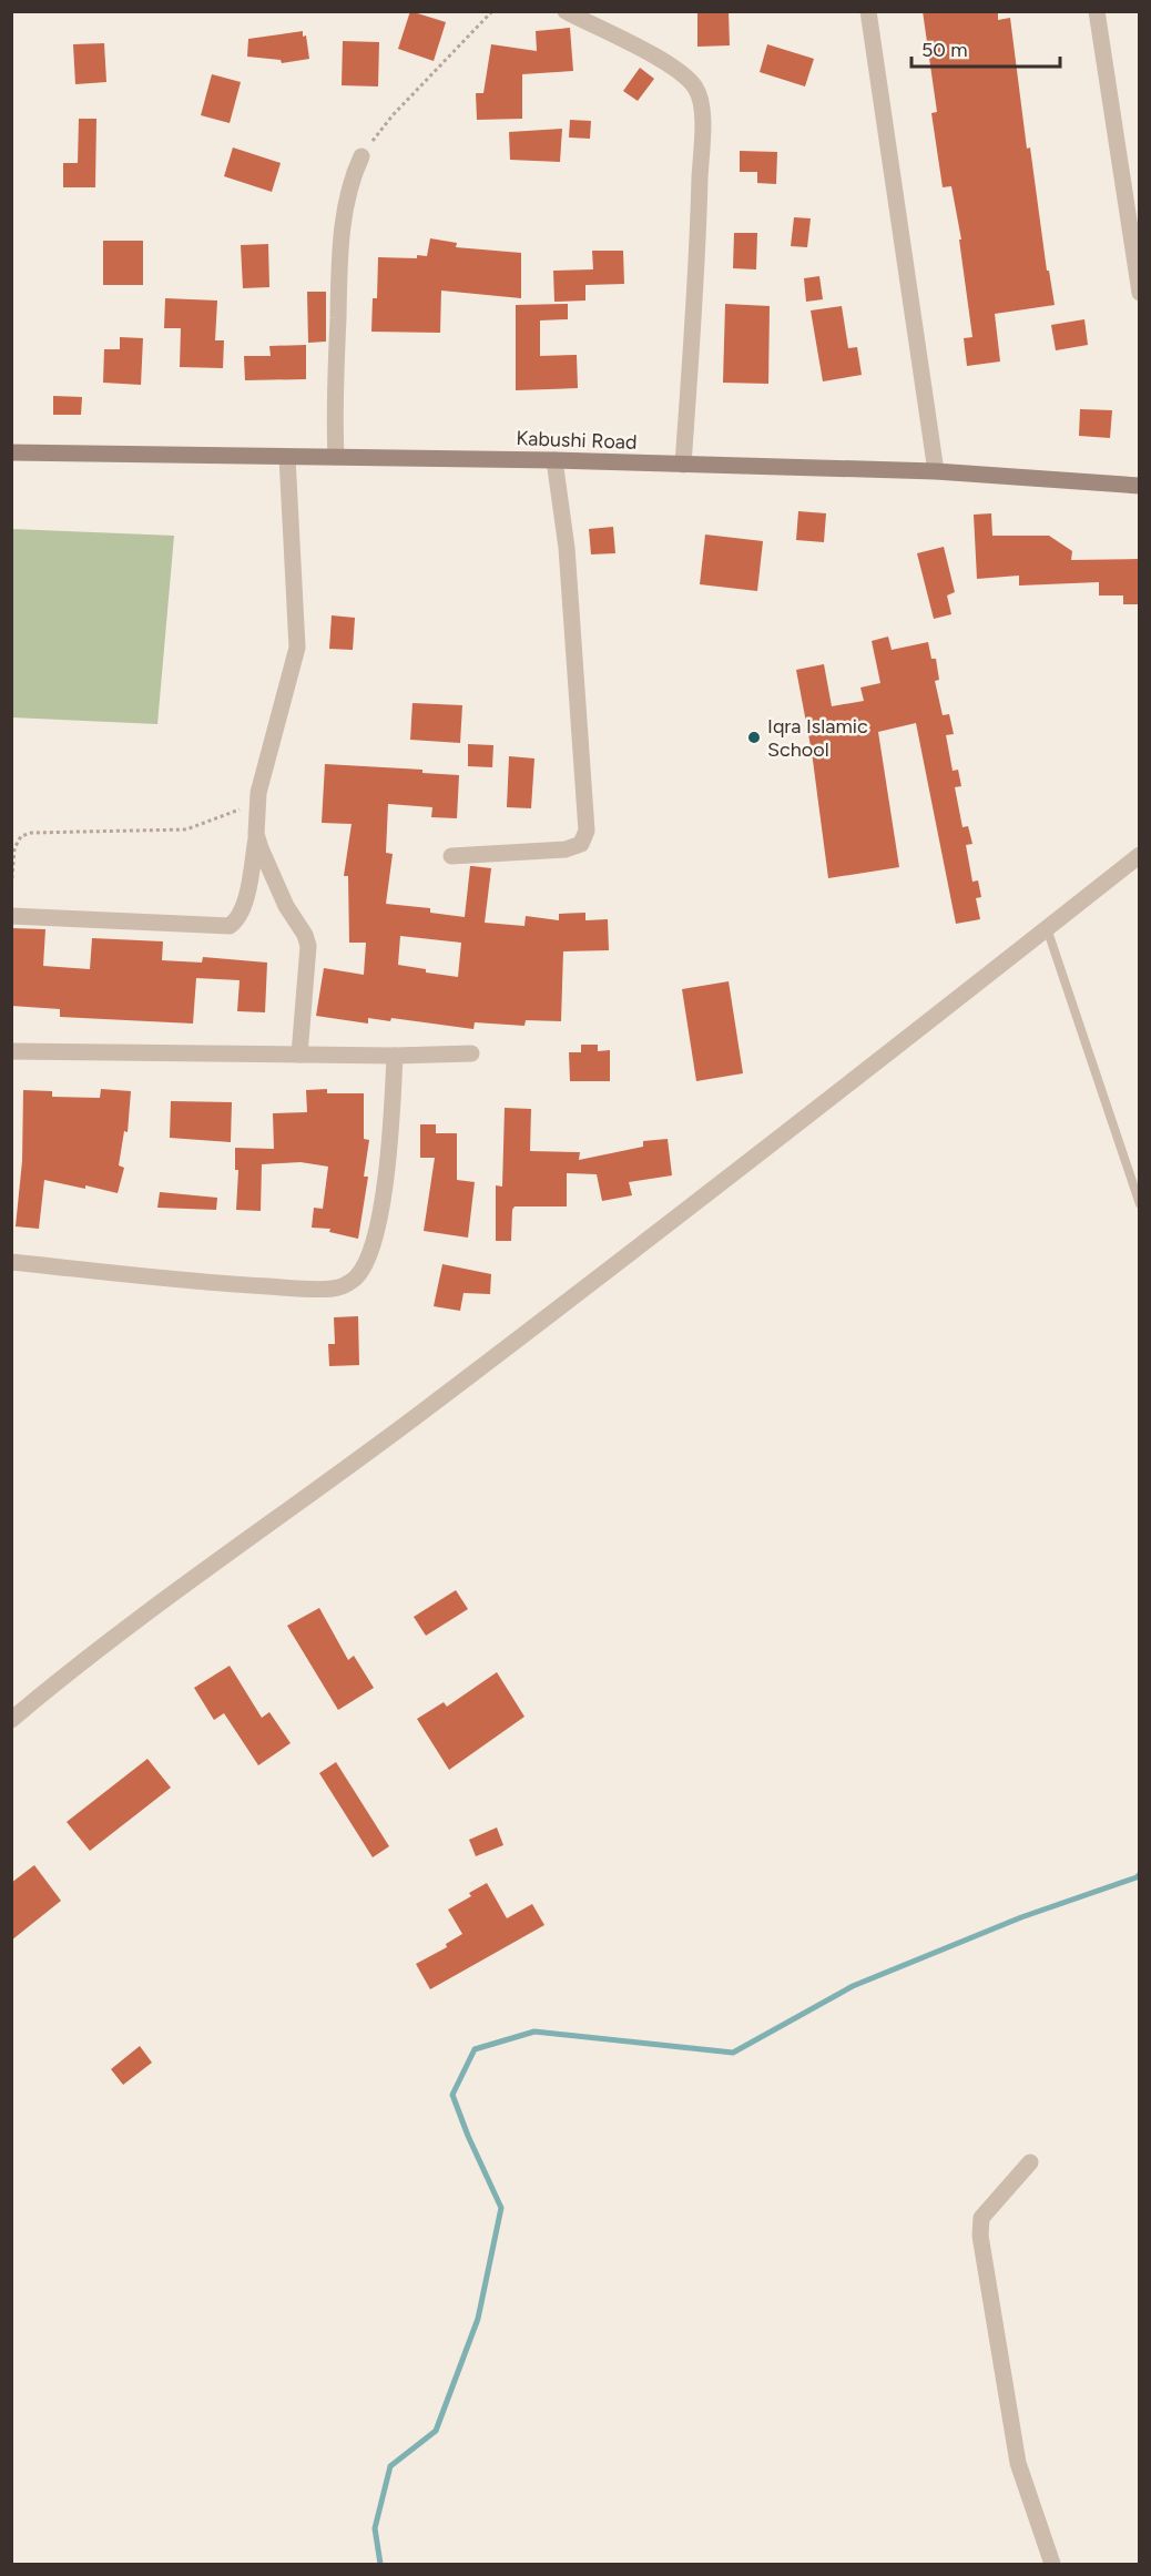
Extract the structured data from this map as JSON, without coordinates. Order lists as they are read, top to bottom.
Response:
{
  "streets": {
    "main road": ["Kabushi Road"]
  },
  "places": ["Iqra Islamic School"],
  "scale_bar": "50 m"
}
